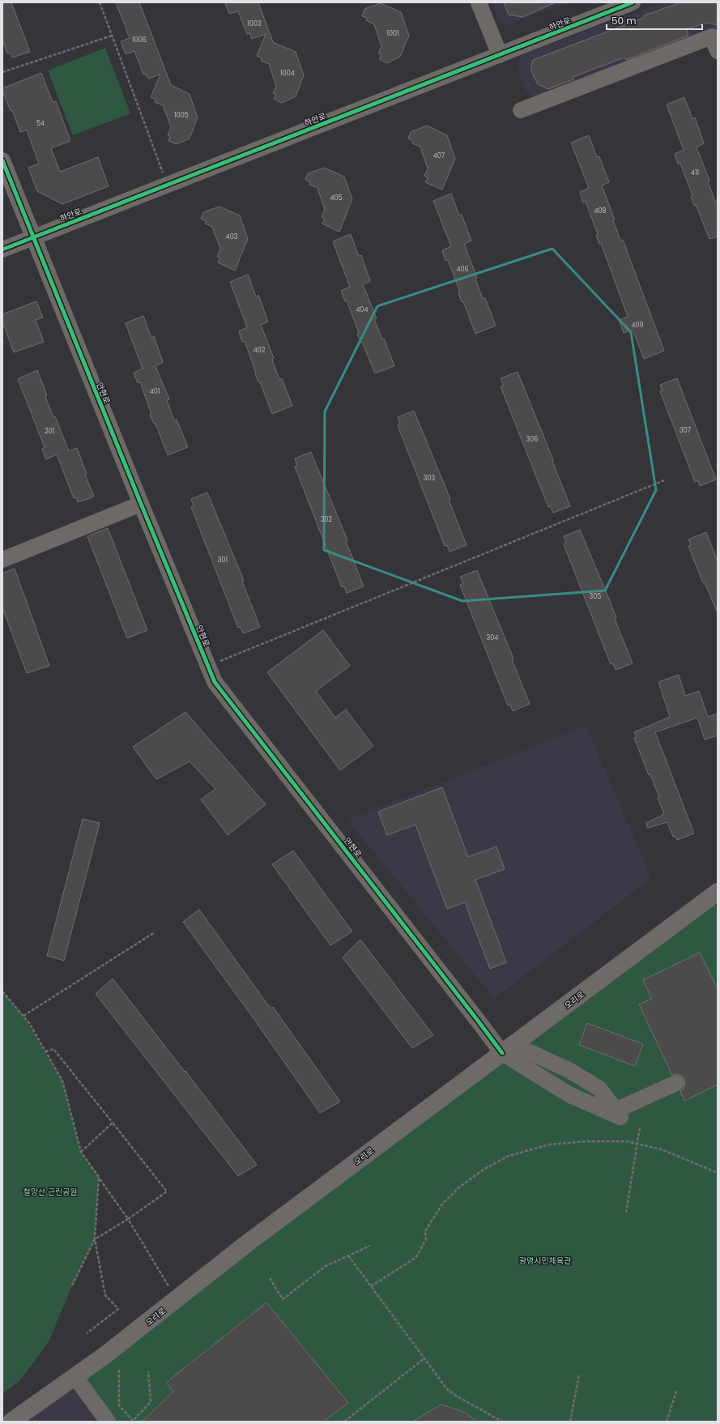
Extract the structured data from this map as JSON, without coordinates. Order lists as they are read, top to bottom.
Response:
{
  "streets": {
    "main road": ["오리로"],
    "street": ["하안로", "안현로"]
  },
  "crossings": [
    ["하안로", "안현로"],
    ["안현로", "오리로"]
  ],
  "parks": ["철망산 근린공원", "광명시민체육관"],
  "house_numbers": [
    "1003",
    "1001",
    "1006",
    "1004",
    "1005",
    "54",
    "407",
    "411",
    "405",
    "408",
    "403",
    "406",
    "404",
    "409",
    "402",
    "401",
    "307",
    "201",
    "306",
    "303",
    "302",
    "301",
    "305",
    "304"
  ],
  "scale_bar": "50 m"
}
